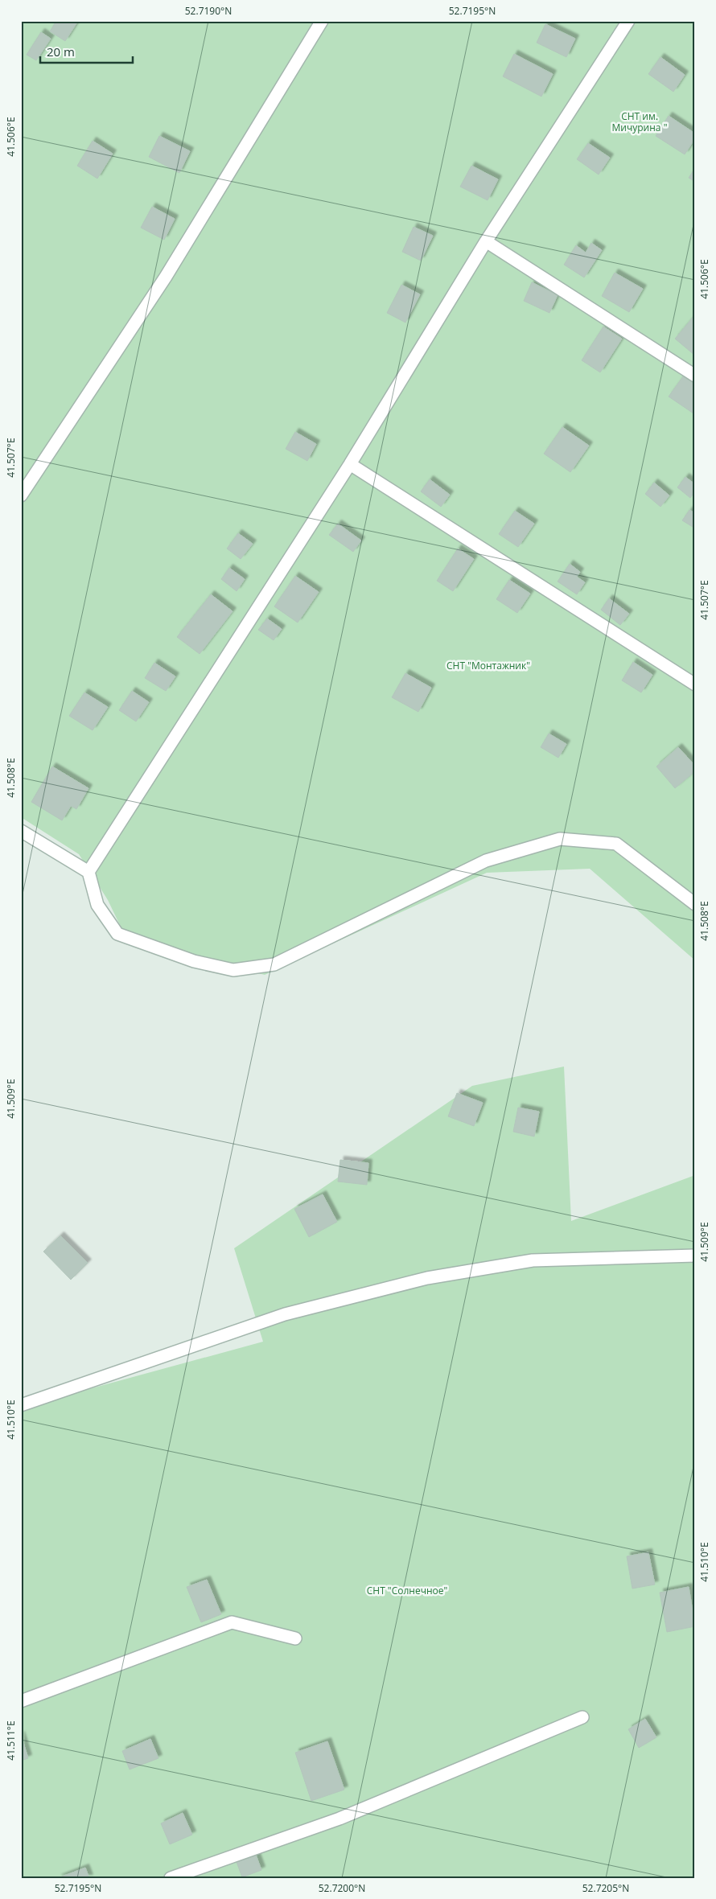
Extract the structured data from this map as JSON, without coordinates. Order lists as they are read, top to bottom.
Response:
{
  "parks": ["СНТ им. Мичурина \"", "СНТ \"Монтажник\"", "СНТ \"Солнечное\""],
  "scale_bar": "20 m",
  "coordinates": [
    "52.7190°N",
    "52.7195°N",
    "41.506°E",
    "41.507°E",
    "41.508°E",
    "41.509°E",
    "41.510°E",
    "41.511°E",
    "52.7200°N",
    "52.7205°N"
  ]
}
